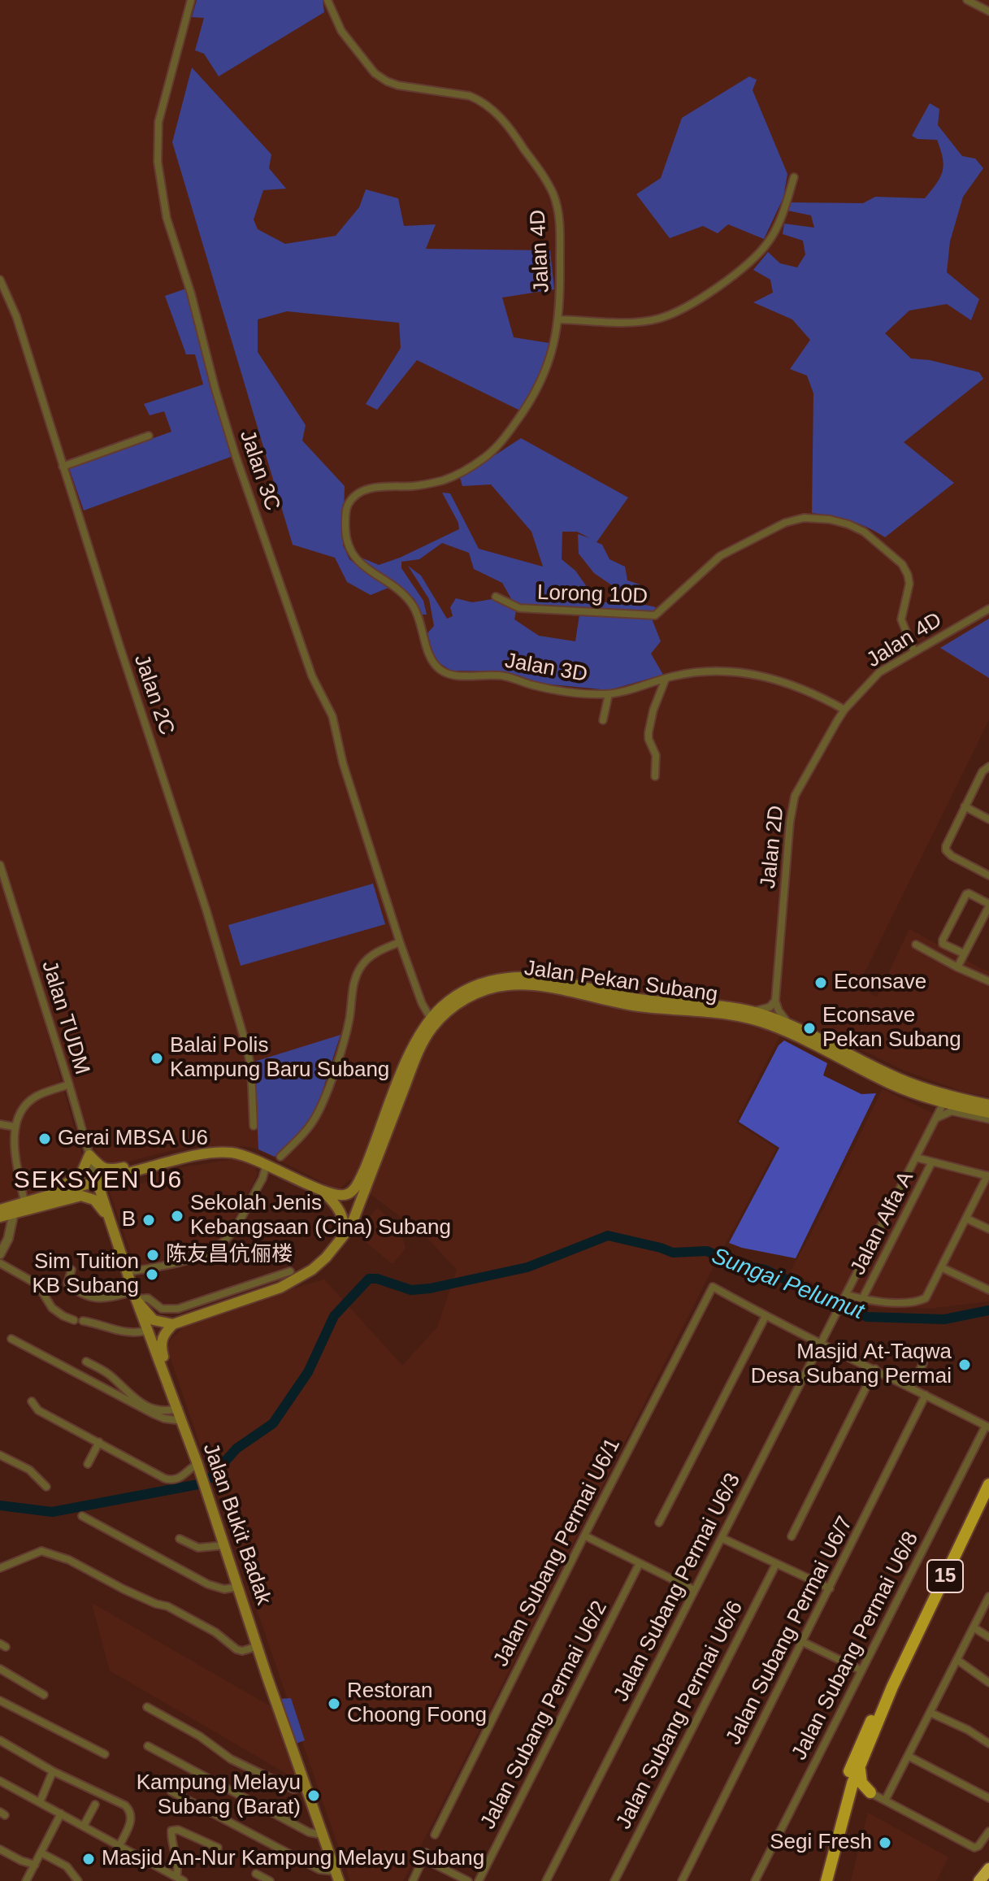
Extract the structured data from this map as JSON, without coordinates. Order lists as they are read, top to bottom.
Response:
{
  "streets": {
    "highway": ["15"],
    "main road": ["Jalan Pekan Subang", "Jalan Bukit Badak"],
    "street": [
      "Jalan 4D",
      "Jalan 3C",
      "Lorong 10D",
      "Jalan 3D",
      "Jalan 2C",
      "Jalan 2D",
      "Jalan TUDM",
      "Jalan Alfa A",
      "Jalan Subang Permai U6/1",
      "Jalan Subang Permai U6/3",
      "Jalan Subang Permai U6/7",
      "Jalan Subang Permai U6/8",
      "Jalan Subang Permai U6/2",
      "Jalan Subang Permai U6/6"
    ]
  },
  "crossings": [
    ["Jalan 4D", "Lorong 10D"],
    ["Jalan 4D", "Jalan 3D"],
    ["Jalan 4D", "Jalan 2D"],
    ["Jalan 3C", "Jalan Pekan Subang"],
    ["Jalan 3D", "Jalan 2D"],
    ["Jalan TUDM", "Jalan Bukit Badak"]
  ],
  "districts": ["SEKSYEN U6"],
  "water": ["Sungai Pelumut"],
  "places": [
    "Econsave",
    "Econsave Pekan Subang",
    "Balai Polis Kampung Baru Subang",
    "Gerai MBSA U6",
    "Sekolah Jenis Kebangsaan (Cina) Subang",
    "B",
    "陈友昌伉俪楼",
    "Sim Tuition KB Subang",
    "Masjid At-Taqwa Desa Subang Permai",
    "Restoran Choong Foong",
    "Kampung Melayu Subang (Barat)",
    "Segi Fresh",
    "Masjid An-Nur Kampung Melayu Subang"
  ]
}
